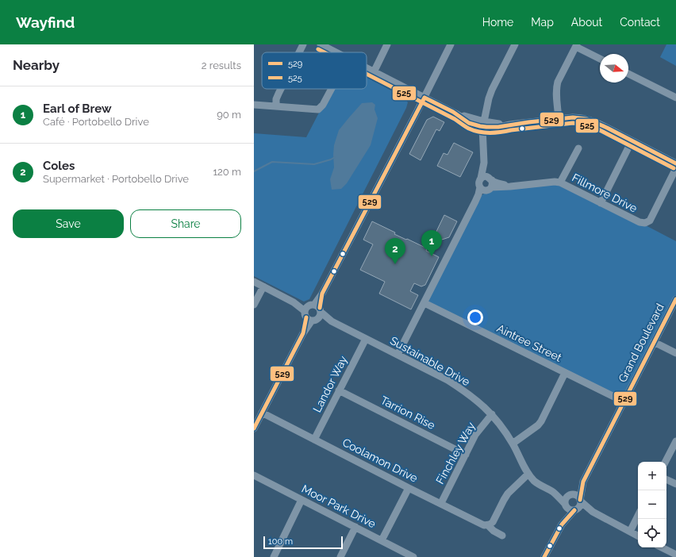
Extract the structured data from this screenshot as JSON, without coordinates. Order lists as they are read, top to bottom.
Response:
{
  "streets": {
    "street": [
      "Fillmore Drive",
      "Aintree Street",
      "Grand Boulevard",
      "Sustainable Drive",
      "Landor Way",
      "Tarrion Rise",
      "Finchley Way",
      "Coolamon Drive",
      "Moor Park Drive"
    ]
  },
  "crossings": [
    ["Aintree Street", "Grand Boulevard"],
    ["Grand Boulevard", "Sustainable Drive"],
    ["Sustainable Drive", "Landor Way"],
    ["Sustainable Drive", "Finchley Way"],
    ["Landor Way", "Tarrion Rise"],
    ["Landor Way", "Coolamon Drive"],
    ["Tarrion Rise", "Finchley Way"],
    ["Finchley Way", "Coolamon Drive"]
  ],
  "lines": ["transit line 525", "transit line 529"],
  "legend": ["529", "525"],
  "scale_bar": "100 m",
  "north": "right",
  "page": {
    "header": "Wayfind",
    "nav": [
      "Home",
      "Map",
      "About",
      "Contact"
    ],
    "heading": ["Nearby", "2 results"],
    "list": [
      {
        "mark": "1",
        "name": "Earl of Brew",
        "note": "Café · Portobello Drive",
        "value": "90 m"
      },
      {
        "mark": "2",
        "name": "Coles",
        "note": "Supermarket · Portobello Drive",
        "value": "120 m"
      }
    ],
    "buttons": ["Save", "Share"],
    "pins": ["1", "2"],
    "map_buttons": ["+", "−"],
    "scale": "100 m"
  }
}
